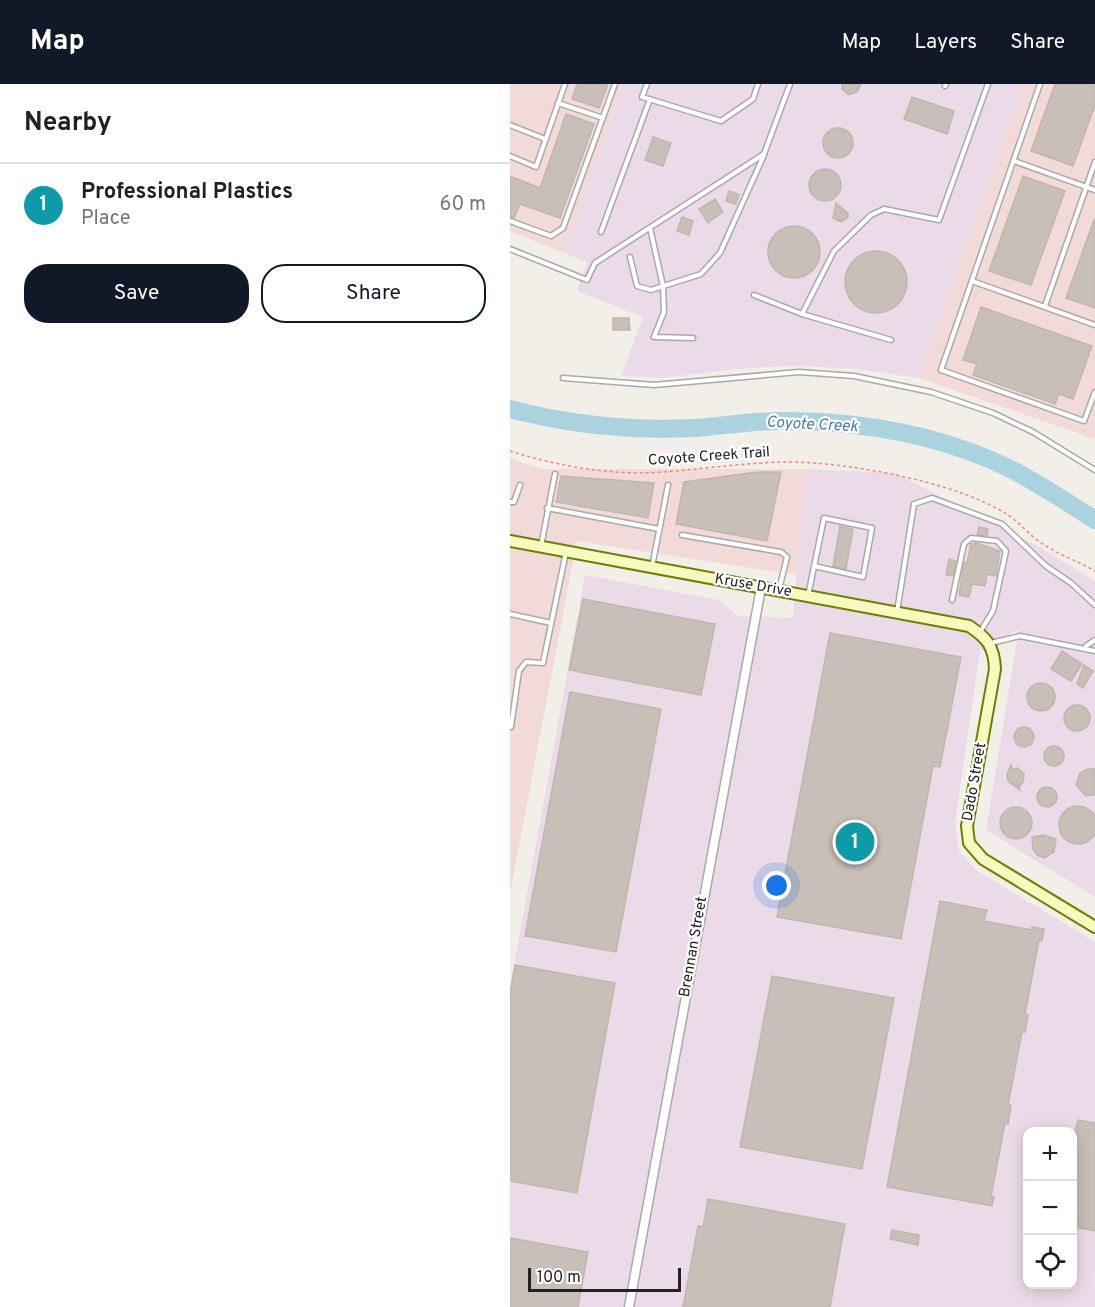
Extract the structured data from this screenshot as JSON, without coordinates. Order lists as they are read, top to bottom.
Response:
{
  "streets": {
    "street": ["Kruse Drive", "Dado Street", "Brennan Street"],
    "path": ["Coyote Creek Trail"]
  },
  "crossings": [
    ["Kruse Drive", "Dado Street"],
    ["Kruse Drive", "Brennan Street"]
  ],
  "water": ["Coyote Creek"],
  "scale_bar": "100 m",
  "page": {
    "header": "Map",
    "nav": ["Map", "Layers", "Share"],
    "heading": "Nearby",
    "list": [
      {
        "mark": "1",
        "name": "Professional Plastics",
        "note": "Place",
        "value": "60 m"
      }
    ],
    "buttons": ["Save", "Share"],
    "pins": "1",
    "map_buttons": ["+", "−"],
    "scale": "100 m"
  }
}
